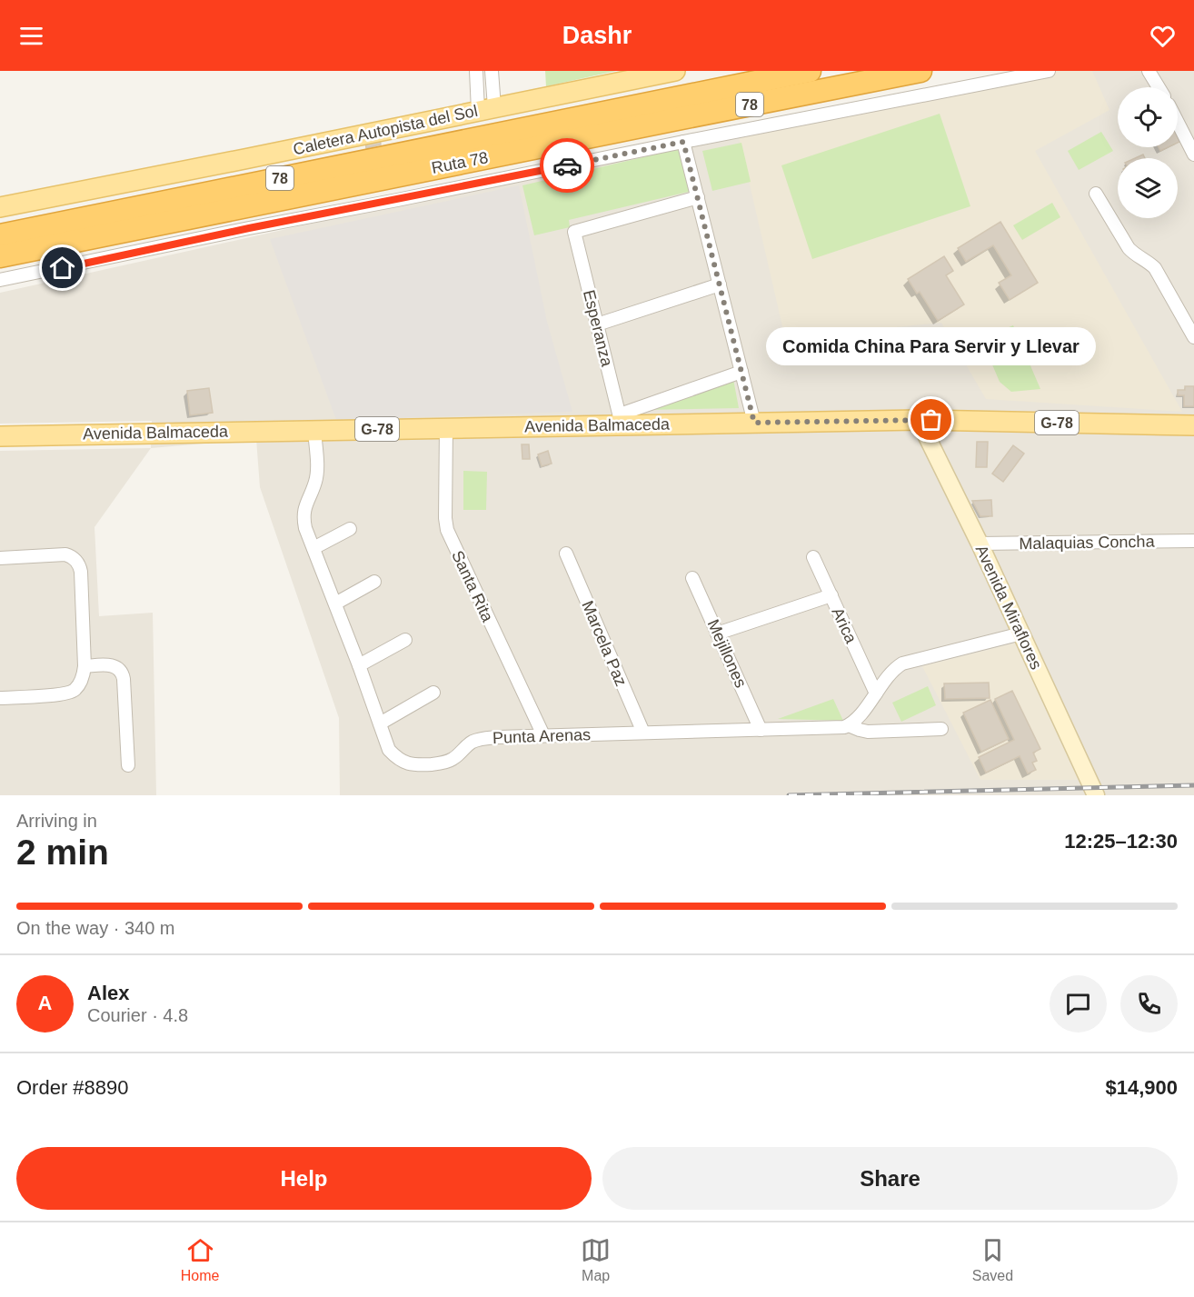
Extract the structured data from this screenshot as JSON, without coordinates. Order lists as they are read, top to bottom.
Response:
{
  "streets": {
    "highway": ["78", "Ruta 78"],
    "main road": [
      "Caletera Autopista del Sol",
      "G-78",
      "Avenida Balmaceda",
      "Avenida Miraflores"
    ],
    "street": [
      "Esperanza",
      "Malaquias Concha",
      "Santa Rita",
      "Arica",
      "Marcela Paz",
      "Mejillones",
      "Punta Arenas"
    ]
  },
  "crossings": [
    ["Esperanza", "Avenida Balmaceda"],
    ["Avenida Balmaceda", "Santa Rita"],
    ["Avenida Balmaceda", "Avenida Miraflores"],
    ["Avenida Balmaceda", "Punta Arenas"],
    ["Malaquias Concha", "Avenida Miraflores"],
    ["Santa Rita", "Punta Arenas"],
    ["Marcela Paz", "Punta Arenas"],
    ["Mejillones", "Punta Arenas"]
  ],
  "places": ["Comida China Para Servir y Llevar"],
  "page": {
    "header": "Dashr",
    "bubble": "Comida China Para Servir y Llevar",
    "heading": ["2 min", "Arriving in", "12:25–12:30"],
    "panel": [
      "Alex",
      "Courier · 4.8",
      "Order #8890",
      "$14,900"
    ],
    "bar": "On the way · 340 m",
    "round": "A",
    "buttons": ["Help", "Share"],
    "tabs": ["Home", "Map", "Saved"]
  }
}
